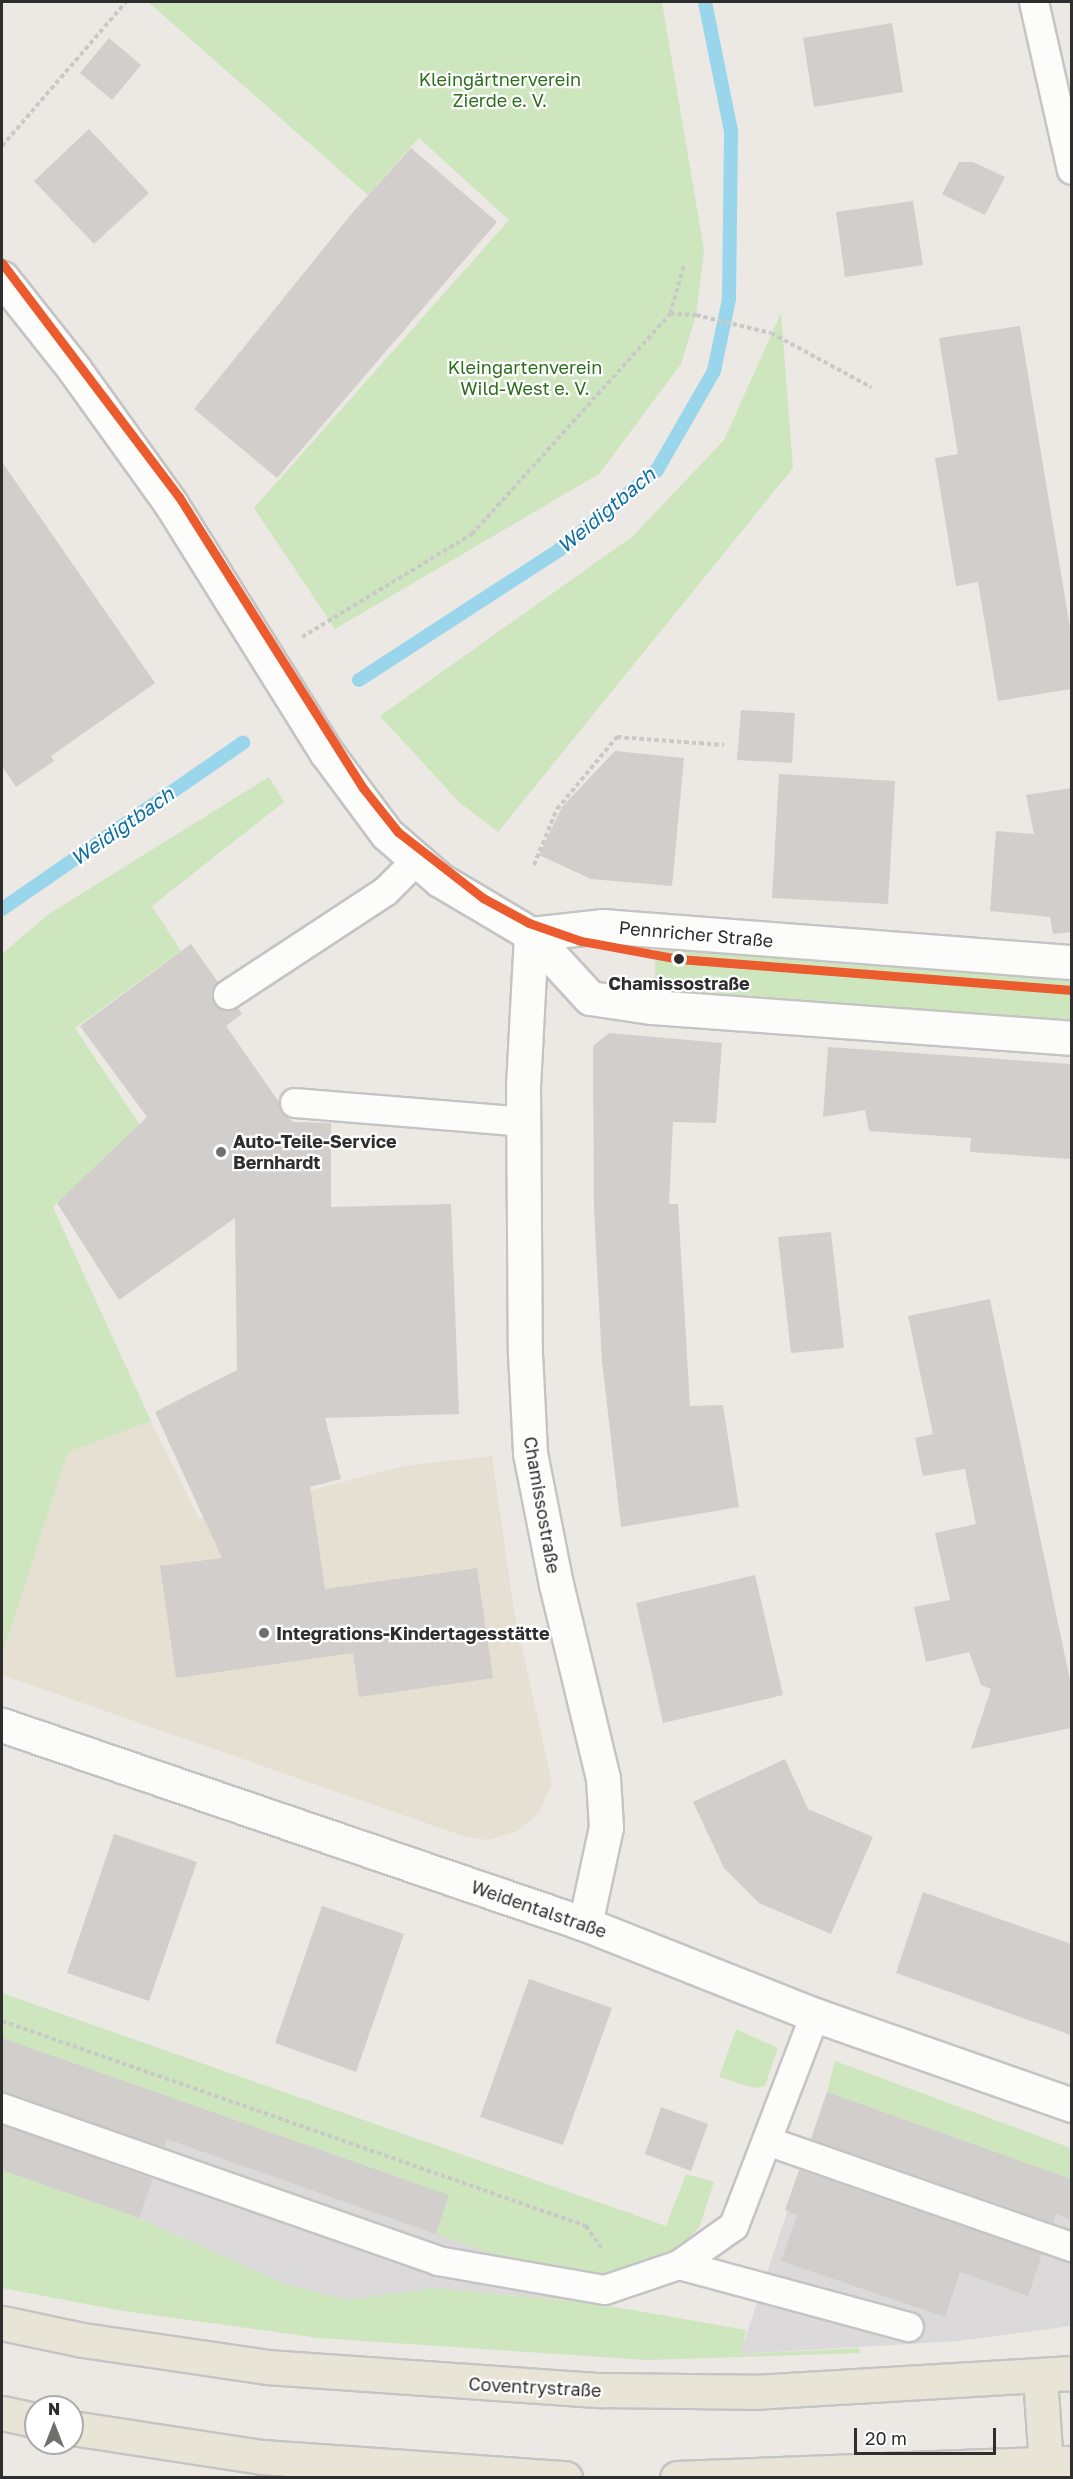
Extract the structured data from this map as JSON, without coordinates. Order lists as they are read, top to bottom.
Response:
{
  "streets": {
    "main road": ["Coventrystraße"],
    "street": ["Pennricher Straße", "Chamissostraße", "Weidentalstraße"]
  },
  "crossings": [
    ["Pennricher Straße", "Chamissostraße"],
    ["Chamissostraße", "Weidentalstraße"]
  ],
  "water": ["Weidigtbach"],
  "parks": ["Kleingärtnerverein Zierde e. V.", "Kleingartenverein Wild-West e. V."],
  "places": ["Chamissostraße", "Auto-Teile-Service Bernhardt", "Integrations-Kindertagesstätte"],
  "scale_bar": "20 m",
  "north": "top"
}
